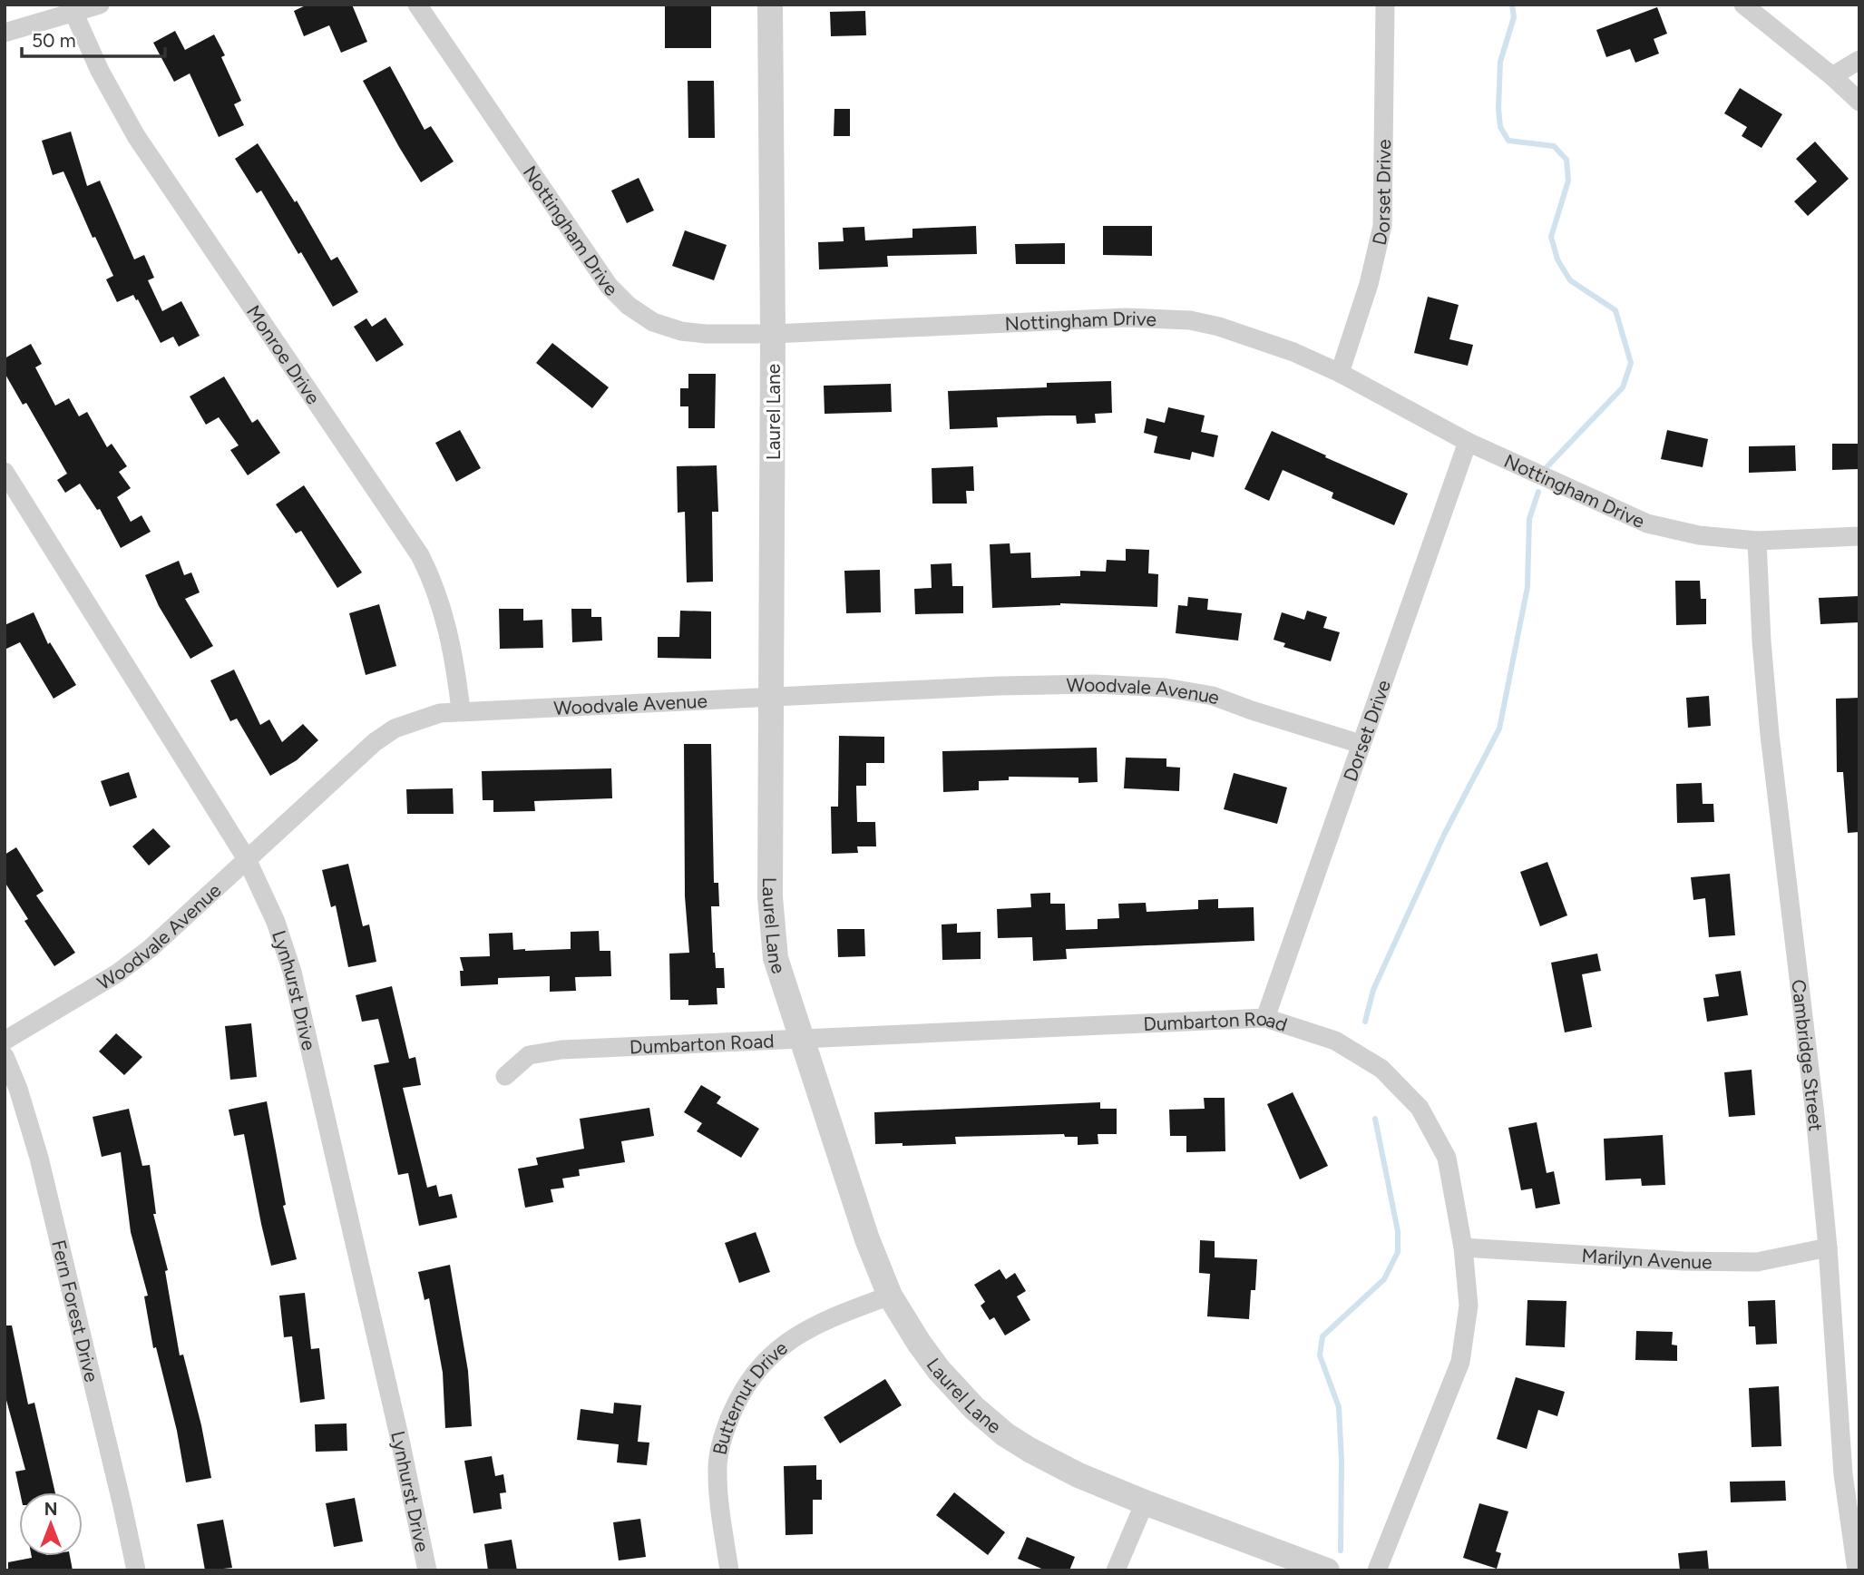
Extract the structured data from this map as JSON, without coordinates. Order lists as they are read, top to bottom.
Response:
{
  "streets": {
    "street": [
      "Dorset Drive",
      "Nottingham Drive",
      "Monroe Drive",
      "Laurel Lane",
      "Woodvale Avenue",
      "Lynhurst Drive",
      "Dumbarton Road",
      "Cambridge Street",
      "Marilyn Avenue",
      "Fern Forest Drive",
      "Butternut Drive"
    ]
  },
  "crossings": [
    ["Dorset Drive", "Nottingham Drive"],
    ["Dorset Drive", "Woodvale Avenue"],
    ["Dorset Drive", "Dumbarton Road"],
    ["Nottingham Drive", "Laurel Lane"],
    ["Nottingham Drive", "Cambridge Street"],
    ["Monroe Drive", "Woodvale Avenue"],
    ["Laurel Lane", "Woodvale Avenue"],
    ["Laurel Lane", "Dumbarton Road"],
    ["Laurel Lane", "Butternut Drive"],
    ["Woodvale Avenue", "Lynhurst Drive"],
    ["Dumbarton Road", "Marilyn Avenue"],
    ["Cambridge Street", "Marilyn Avenue"]
  ],
  "scale_bar": "50 m",
  "north": "top"
}
